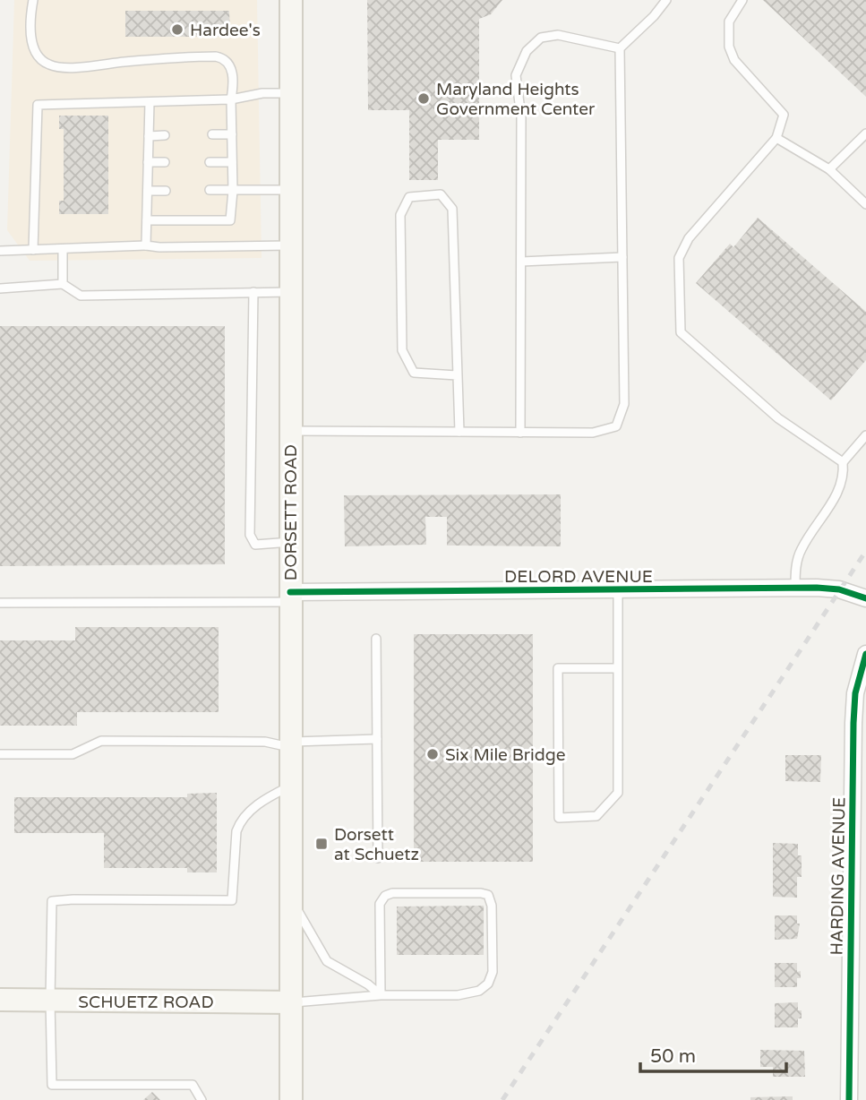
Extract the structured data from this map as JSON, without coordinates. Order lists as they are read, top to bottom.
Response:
{
  "streets": {
    "main road": ["DORSETT ROAD", "SCHUETZ ROAD"],
    "street": ["DELORD AVENUE", "HARDING AVENUE"]
  },
  "crossings": [
    ["DORSETT ROAD", "DELORD AVENUE"],
    ["DORSETT ROAD", "SCHUETZ ROAD"]
  ],
  "places": {
    "other": ["Hardee's", "Maryland Heights Government Center", "Six Mile Bridge"],
    "transit": ["Dorsett at Schuetz"]
  },
  "scale_bar": "50 m"
}
